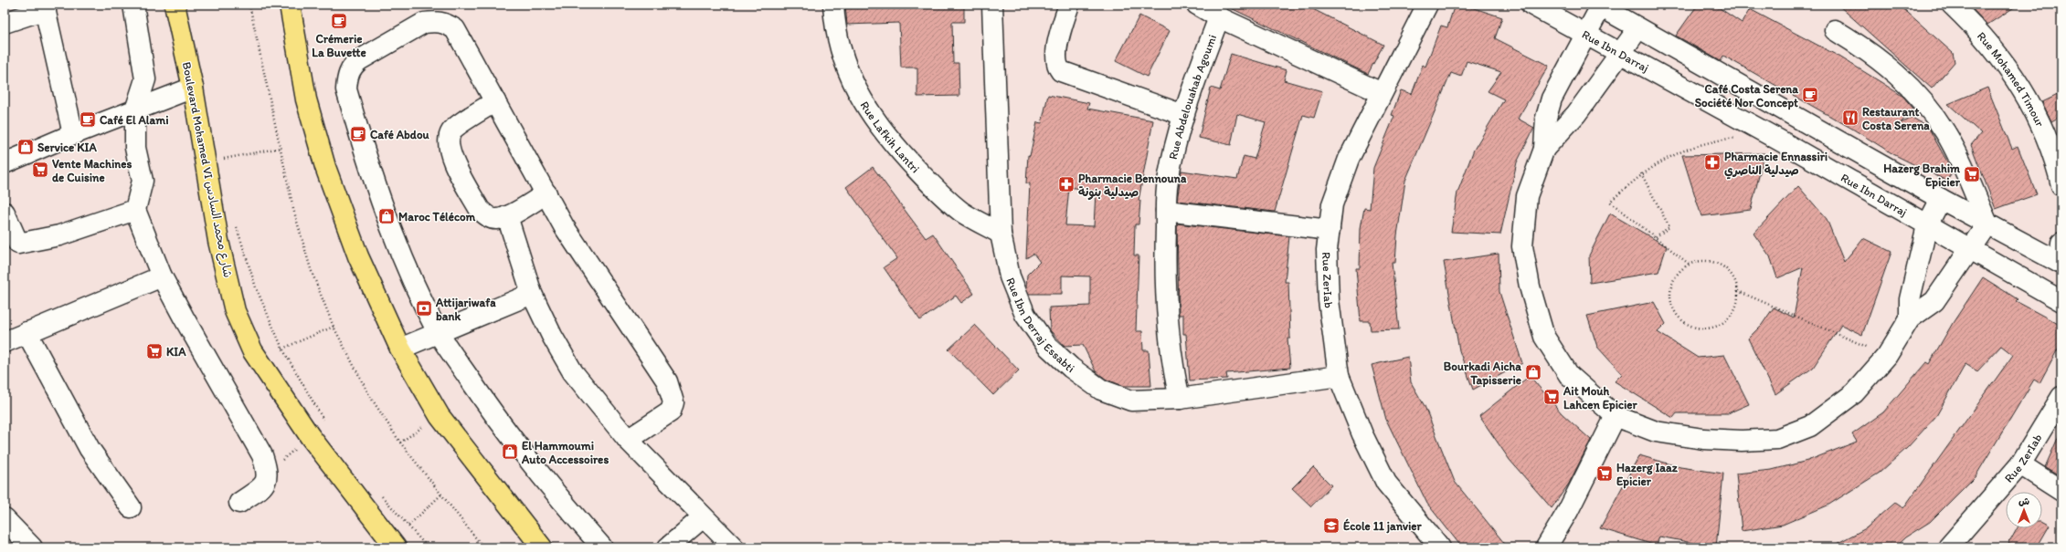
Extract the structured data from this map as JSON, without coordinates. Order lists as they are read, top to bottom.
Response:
{
  "streets": {
    "main road": ["Boulevard Mohamed VI شارع محمد السادس"],
    "street": [
      "Rue Ibn Darraj",
      "Rue Mohamed Timour",
      "Rue Abdelouahab Agoumi",
      "Rue Lafkih Lantri",
      "Rue ZerIab",
      "Rue Ibn Derraj Essabti"
    ]
  },
  "crossings": [
    ["Rue Abdelouahab Agoumi", "Rue ZerIab"],
    ["Rue Abdelouahab Agoumi", "Rue Ibn Derraj Essabti"],
    ["Rue Lafkih Lantri", "Rue Ibn Derraj Essabti"],
    ["Rue ZerIab", "Rue Ibn Derraj Essabti"]
  ],
  "places": {
    "cafe": [
      "Crémerie La Buvette",
      "Café Costa Serena Société Nor Concept",
      "Café El Alami",
      "Café Abdou"
    ],
    "restaurant": ["Restaurant Costa Serena"],
    "shop": [
      "Service KIA",
      "Maroc Télécom",
      "Bourkadi Aicha Tapisserie",
      "El Hammoumi Auto Accessoires"
    ],
    "pharmacy": ["Pharmacie Ennassiri صيدلية الناصري", "Pharmacie Bennouna صيدلية بنونة"],
    "supermarket": [
      "Vente Machines de Cuisine",
      "Hazerg Brahim Epicier",
      "KIA",
      "Ait Mouh Lahcen Epicier",
      "Hazerg Iaaz Epicier"
    ],
    "bank": ["Attijariwafa bank"],
    "school or university": ["École 11 janvier"]
  },
  "north": "top"
}
